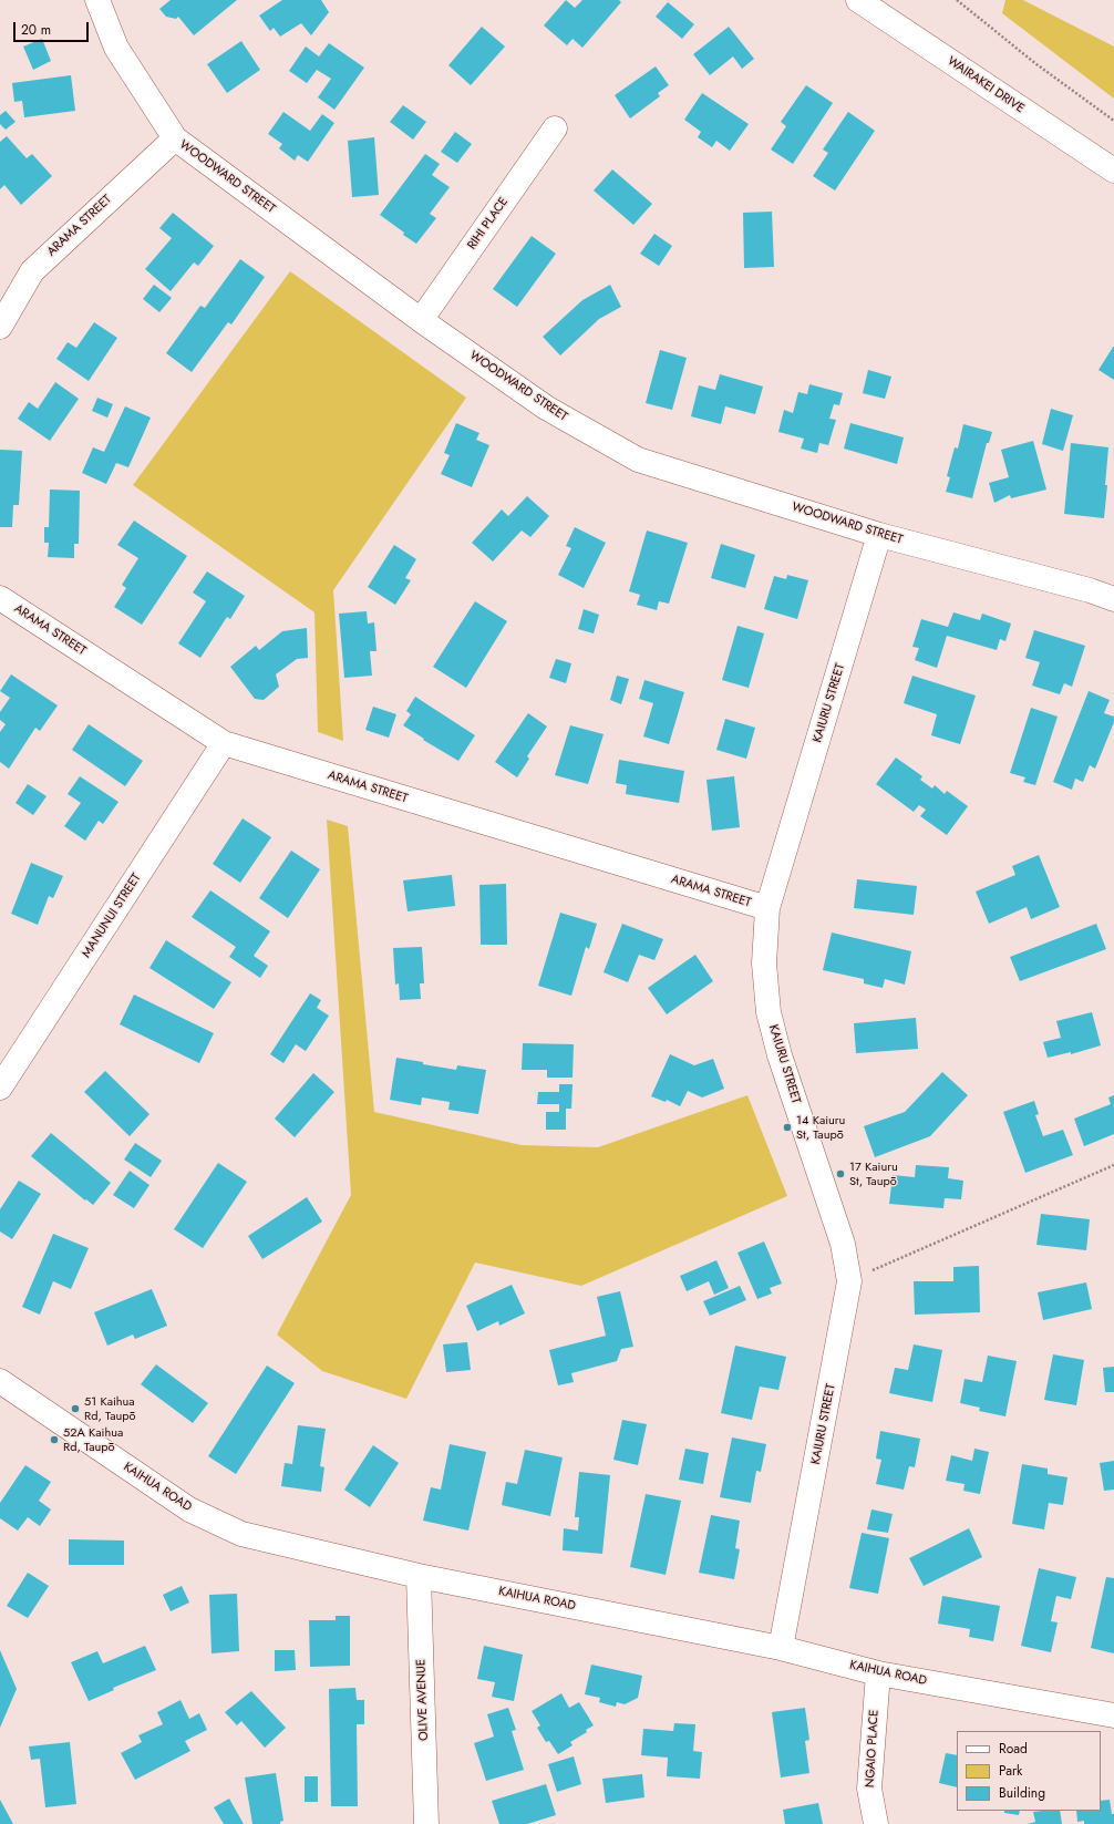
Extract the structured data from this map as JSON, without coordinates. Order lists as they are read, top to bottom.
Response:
{
  "streets": {
    "street": [
      "WAIRAKEI DRIVE",
      "WOODWARD STREET",
      "RIHI PLACE",
      "ARAMA STREET",
      "KAIURU STREET",
      "MANUNUI STREET",
      "KAIHUA ROAD",
      "OLIVE AVENUE",
      "NGAIO PLACE"
    ]
  },
  "crossings": [
    ["WOODWARD STREET", "RIHI PLACE"],
    ["WOODWARD STREET", "ARAMA STREET"],
    ["WOODWARD STREET", "KAIURU STREET"],
    ["ARAMA STREET", "KAIURU STREET"],
    ["ARAMA STREET", "MANUNUI STREET"],
    ["KAIURU STREET", "KAIHUA ROAD"],
    ["KAIHUA ROAD", "OLIVE AVENUE"],
    ["KAIHUA ROAD", "NGAIO PLACE"]
  ],
  "places": [
    "14 Kaiuru St, Taupō",
    "17 Kaiuru St, Taupō",
    "51 Kaihua Rd, Taupō",
    "52A Kaihua Rd, Taupō"
  ],
  "legend": ["Road", "Park", "Building"],
  "scale_bar": "20 m"
}
